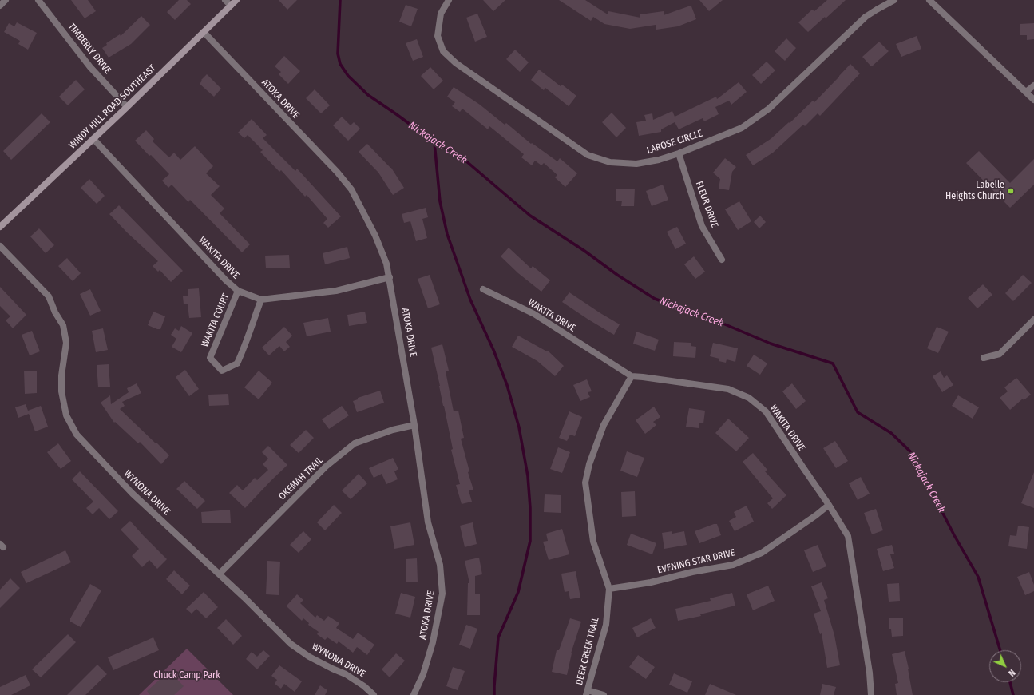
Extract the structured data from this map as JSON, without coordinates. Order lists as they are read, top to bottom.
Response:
{
  "streets": {
    "main road": ["WINDY HILL ROAD SOUTHEAST"],
    "street": [
      "TIMBERLY DRIVE",
      "ATOKA DRIVE",
      "LAROSE CIRCLE",
      "FLEUR DRIVE",
      "WAKITA DRIVE",
      "WAKITA COURT",
      "OKEMAH TRAIL",
      "WYNONA DRIVE",
      "EVENING STAR DRIVE",
      "DEER CREEK TRAIL"
    ]
  },
  "crossings": [
    ["TIMBERLY DRIVE", "WINDY HILL ROAD SOUTHEAST"],
    ["ATOKA DRIVE", "WINDY HILL ROAD SOUTHEAST"],
    ["ATOKA DRIVE", "WAKITA DRIVE"],
    ["ATOKA DRIVE", "OKEMAH TRAIL"],
    ["WINDY HILL ROAD SOUTHEAST", "WAKITA DRIVE"],
    ["LAROSE CIRCLE", "FLEUR DRIVE"],
    ["WAKITA DRIVE", "WAKITA COURT"],
    ["WAKITA DRIVE", "EVENING STAR DRIVE"],
    ["WAKITA DRIVE", "DEER CREEK TRAIL"],
    ["OKEMAH TRAIL", "WYNONA DRIVE"],
    ["EVENING STAR DRIVE", "DEER CREEK TRAIL"]
  ],
  "water": ["Nickajack Creek"],
  "parks": ["Chuck Camp Park"],
  "places": ["Labelle Heights Church"],
  "north": "bottom right"
}
